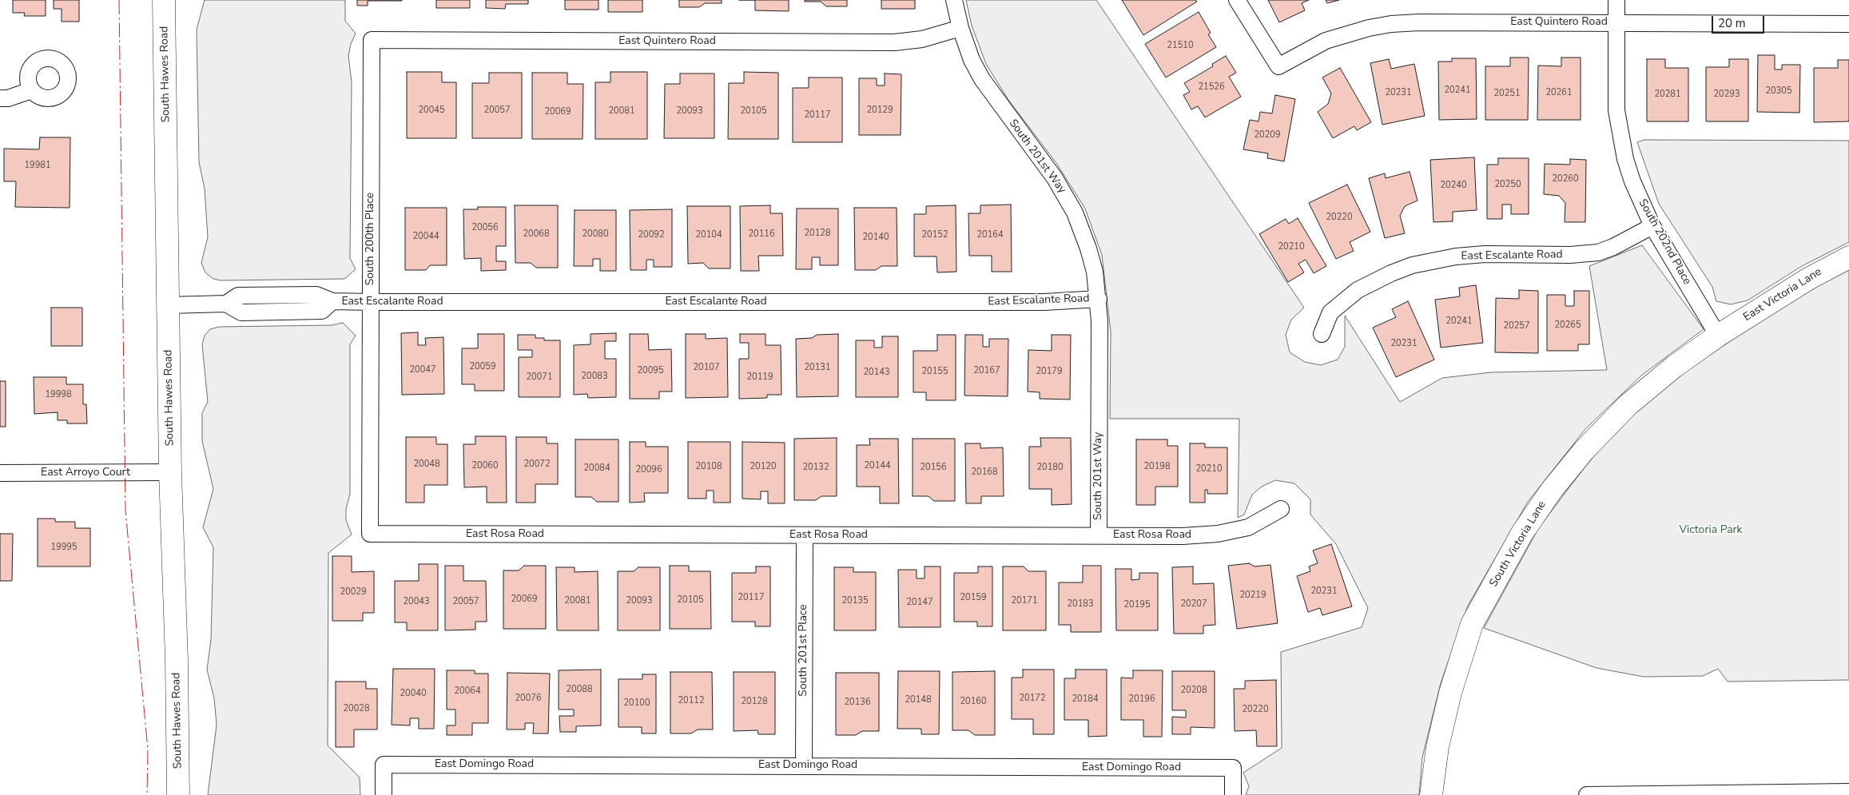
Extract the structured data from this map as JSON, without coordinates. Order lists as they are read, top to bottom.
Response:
{
  "streets": {
    "main road": ["South Hawes Road", "East Victoria Lane", "South Victoria Lane"],
    "street": [
      "East Quintero Road",
      "South 201st Way",
      "South 200th Place",
      "South 202nd Place",
      "East Escalante Road",
      "East Arroyo Court",
      "East Rosa Road",
      "South 201st Place",
      "East Domingo Road"
    ]
  },
  "crossings": [
    ["East Quintero Road", "South 201st Way"],
    ["East Quintero Road", "South 200th Place"],
    ["East Quintero Road", "South 202nd Place"],
    ["South Hawes Road", "East Escalante Road"],
    ["South Hawes Road", "East Arroyo Court"],
    ["South 201st Way", "East Escalante Road"],
    ["South 201st Way", "East Rosa Road"],
    ["South 200th Place", "East Escalante Road"],
    ["South 200th Place", "East Rosa Road"],
    ["South 202nd Place", "East Escalante Road"],
    ["South 202nd Place", "East Victoria Lane"],
    ["South 202nd Place", "South Victoria Lane"],
    ["East Victoria Lane", "South Victoria Lane"],
    ["East Rosa Road", "South 201st Place"],
    ["South 201st Place", "East Domingo Road"]
  ],
  "parks": ["Victoria Park"],
  "house_numbers": [
    "21510",
    "21526",
    "20241",
    "20305",
    "20231",
    "20261",
    "20251",
    "20281",
    "20293",
    "20045",
    "20057",
    "20129",
    "20081",
    "20093",
    "20105",
    "20069",
    "20117",
    "20209",
    "19981",
    "20260",
    "20250",
    "20240",
    "20220",
    "20056",
    "20128",
    "20068",
    "20080",
    "20116",
    "20092",
    "20104",
    "20152",
    "20164",
    "20044",
    "20140",
    "20210",
    "20241",
    "20265",
    "20257",
    "20231",
    "20059",
    "20107",
    "20131",
    "20047",
    "20095",
    "20167",
    "20155",
    "20179",
    "20143",
    "20083",
    "20071",
    "20119",
    "19998",
    "20048",
    "20072",
    "20060",
    "20144",
    "20108",
    "20120",
    "20198",
    "20132",
    "20156",
    "20180",
    "20084",
    "20210",
    "20096",
    "20168",
    "19995",
    "20231",
    "20029",
    "20219",
    "20117",
    "20159",
    "20069",
    "20105",
    "20081",
    "20093",
    "20135",
    "20171",
    "20043",
    "20057",
    "20147",
    "20183",
    "20207",
    "20195",
    "20088",
    "20208",
    "20064",
    "20040",
    "20076",
    "20172",
    "20184",
    "20196",
    "20148",
    "20112",
    "20128",
    "20160",
    "20136",
    "20100",
    "20028",
    "20220"
  ],
  "scale_bar": "20 m"
}
